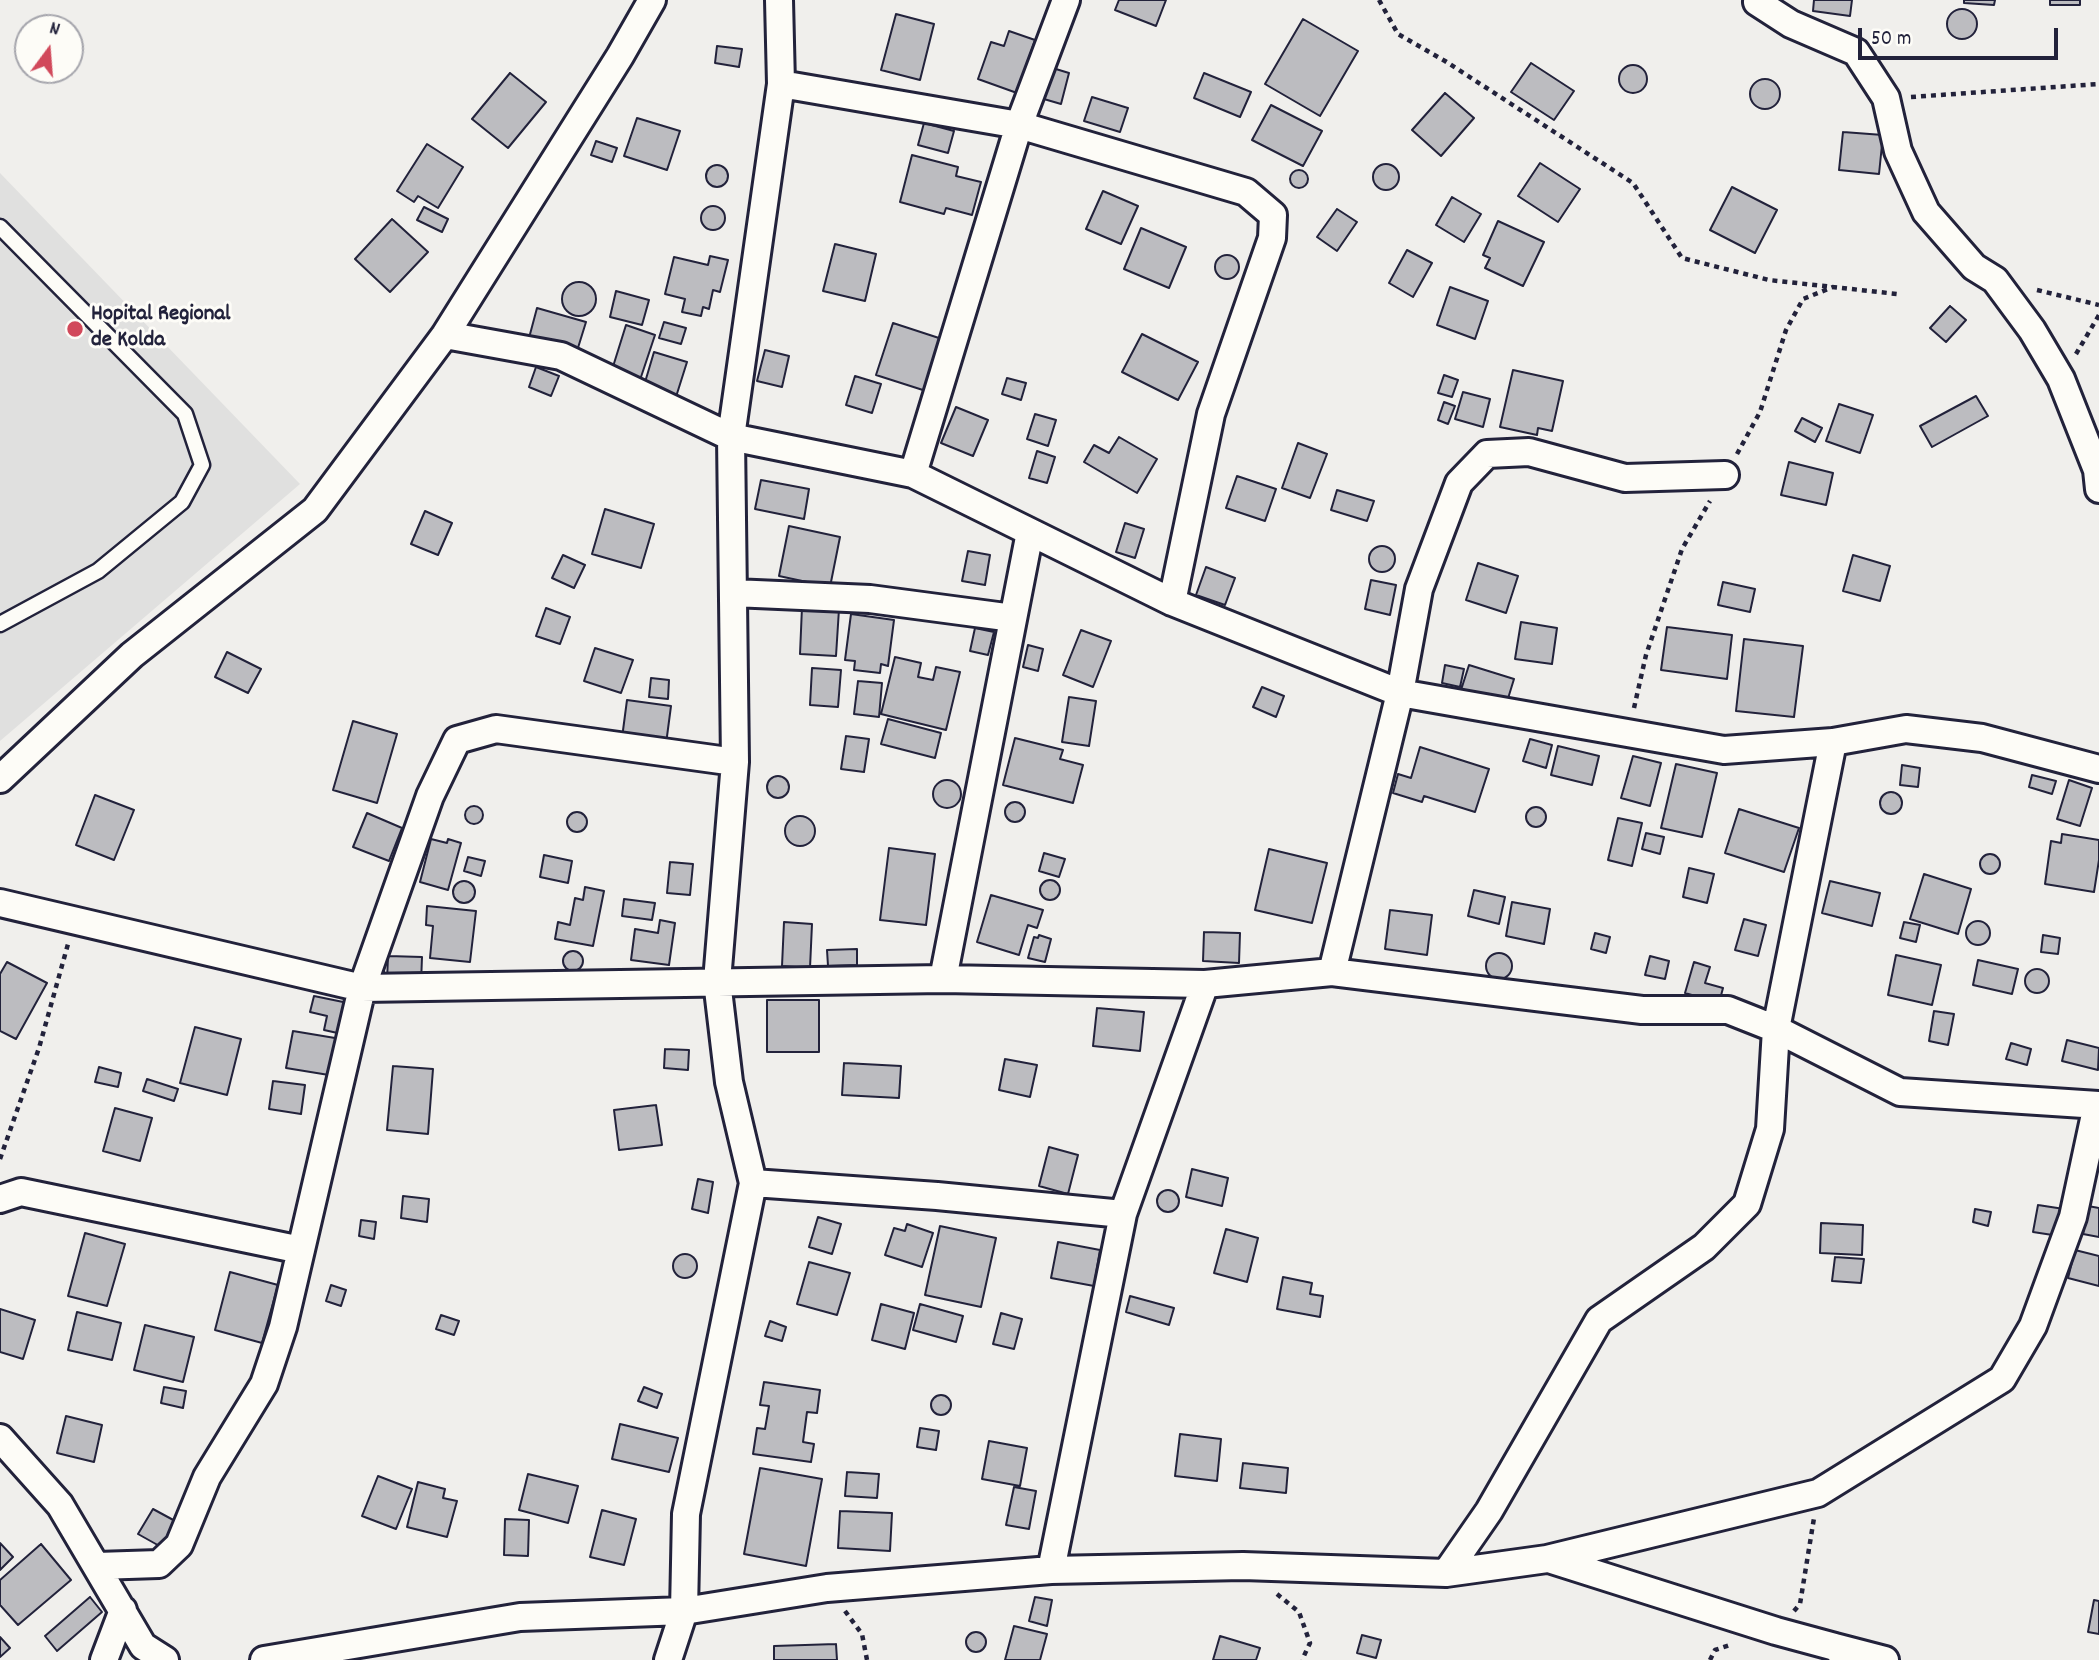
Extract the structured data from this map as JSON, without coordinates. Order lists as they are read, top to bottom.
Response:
{
  "places": ["Hopital Regional de Kolda"],
  "scale_bar": "50 m",
  "north": "top"
}
